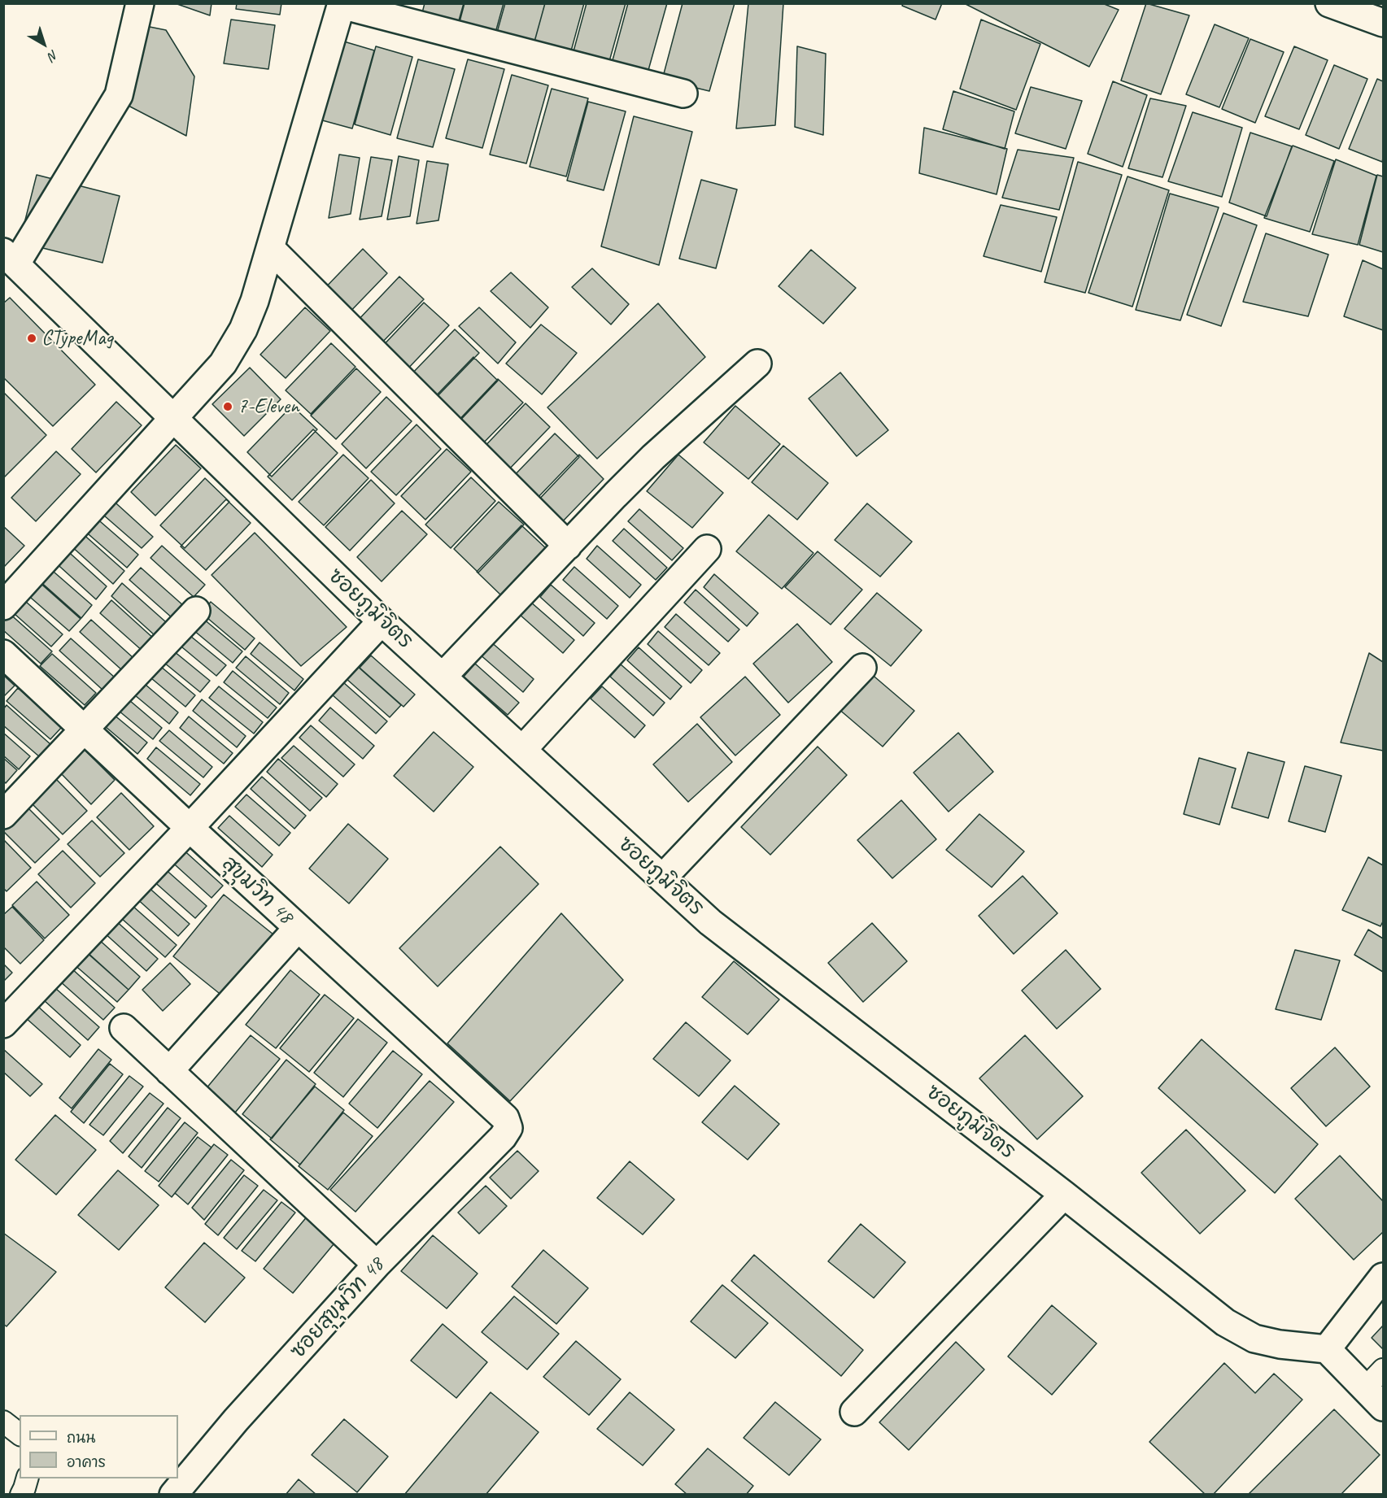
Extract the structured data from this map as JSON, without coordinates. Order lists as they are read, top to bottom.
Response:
{
  "streets": {
    "street": ["ซอยภูมิจิตร", "สุขุมวิท 48", "ซอยสุขุมวิท 48"]
  },
  "crossings": [
    ["สุขุมวิท 48", "ซอยสุขุมวิท 48"]
  ],
  "places": ["CTypeMag", "7-Eleven"],
  "legend": ["ถนน", "อาคาร"],
  "north": "bottom right"
}
